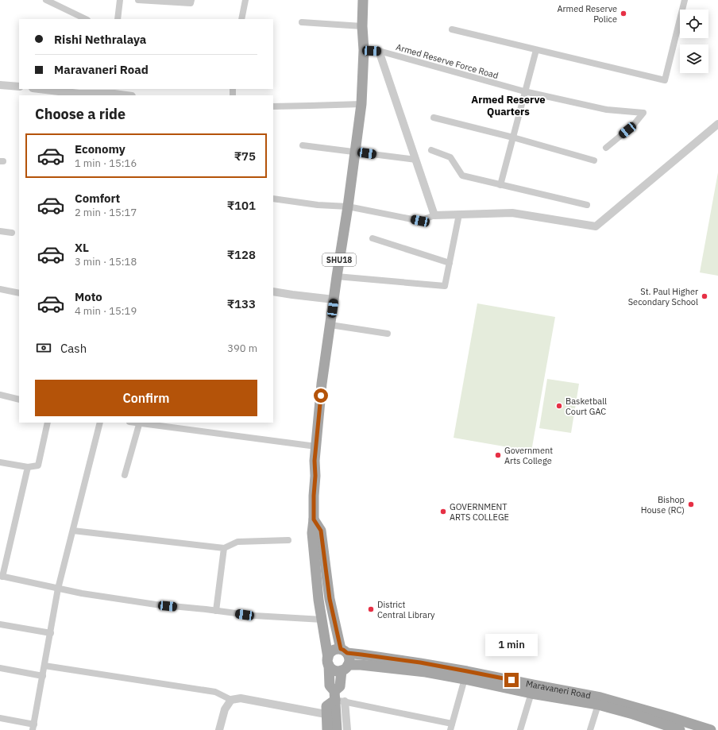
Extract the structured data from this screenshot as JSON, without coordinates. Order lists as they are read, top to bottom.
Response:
{
  "streets": {
    "main road": ["SHU18", "Maravaneri Road"],
    "street": ["Armed Reserve Force Road"]
  },
  "crossings": [
    ["Armed Reserve Force Road", "SHU18"],
    ["SHU18", "Maravaneri Road"]
  ],
  "districts": ["Armed Reserve Quarters"],
  "places": [
    "Armed Reserve Police",
    "St. Paul Higher Secondary School",
    "Basketball Court GAC",
    "Government Arts College",
    "Bishop House (RC)",
    "GOVERNMENT ARTS COLLEGE",
    "District Central Library"
  ],
  "page": {
    "banner": ["Rishi Nethralaya", "Maravaneri Road"],
    "heading": "Choose a ride",
    "list": [
      {
        "name": "Economy",
        "note": "1 min · 15:16",
        "value": "₹75"
      },
      {
        "name": "Comfort",
        "note": "2 min · 15:17",
        "value": "₹101"
      },
      {
        "name": "XL",
        "note": "3 min · 15:18",
        "value": "₹128"
      },
      {
        "name": "Moto",
        "note": "4 min · 15:19",
        "value": "₹133"
      }
    ],
    "pay": ["Cash", "390 m"],
    "buttons": "Confirm",
    "bubble": "1 min"
  }
}
